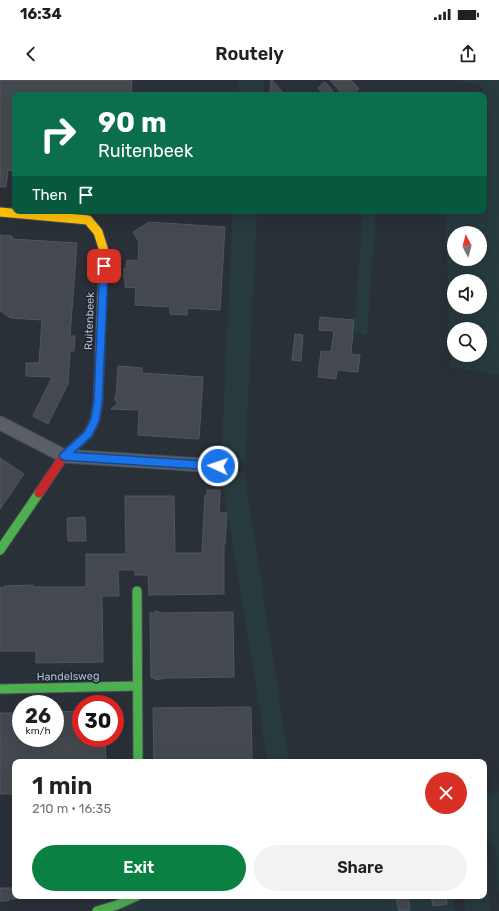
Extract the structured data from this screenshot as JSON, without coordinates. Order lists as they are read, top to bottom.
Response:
{
  "streets": {
    "street": ["Ruitenbeek", "Handelsweg"]
  },
  "north": "top",
  "page": {
    "status": "16:34",
    "header": "Routely",
    "turn": ["90 m", "Ruitenbeek"],
    "then": "Then",
    "speed": "26 km/h",
    "limit": "30",
    "heading": ["1 min", "210 m · 16:35"],
    "buttons": ["Exit", "Share"]
  }
}
